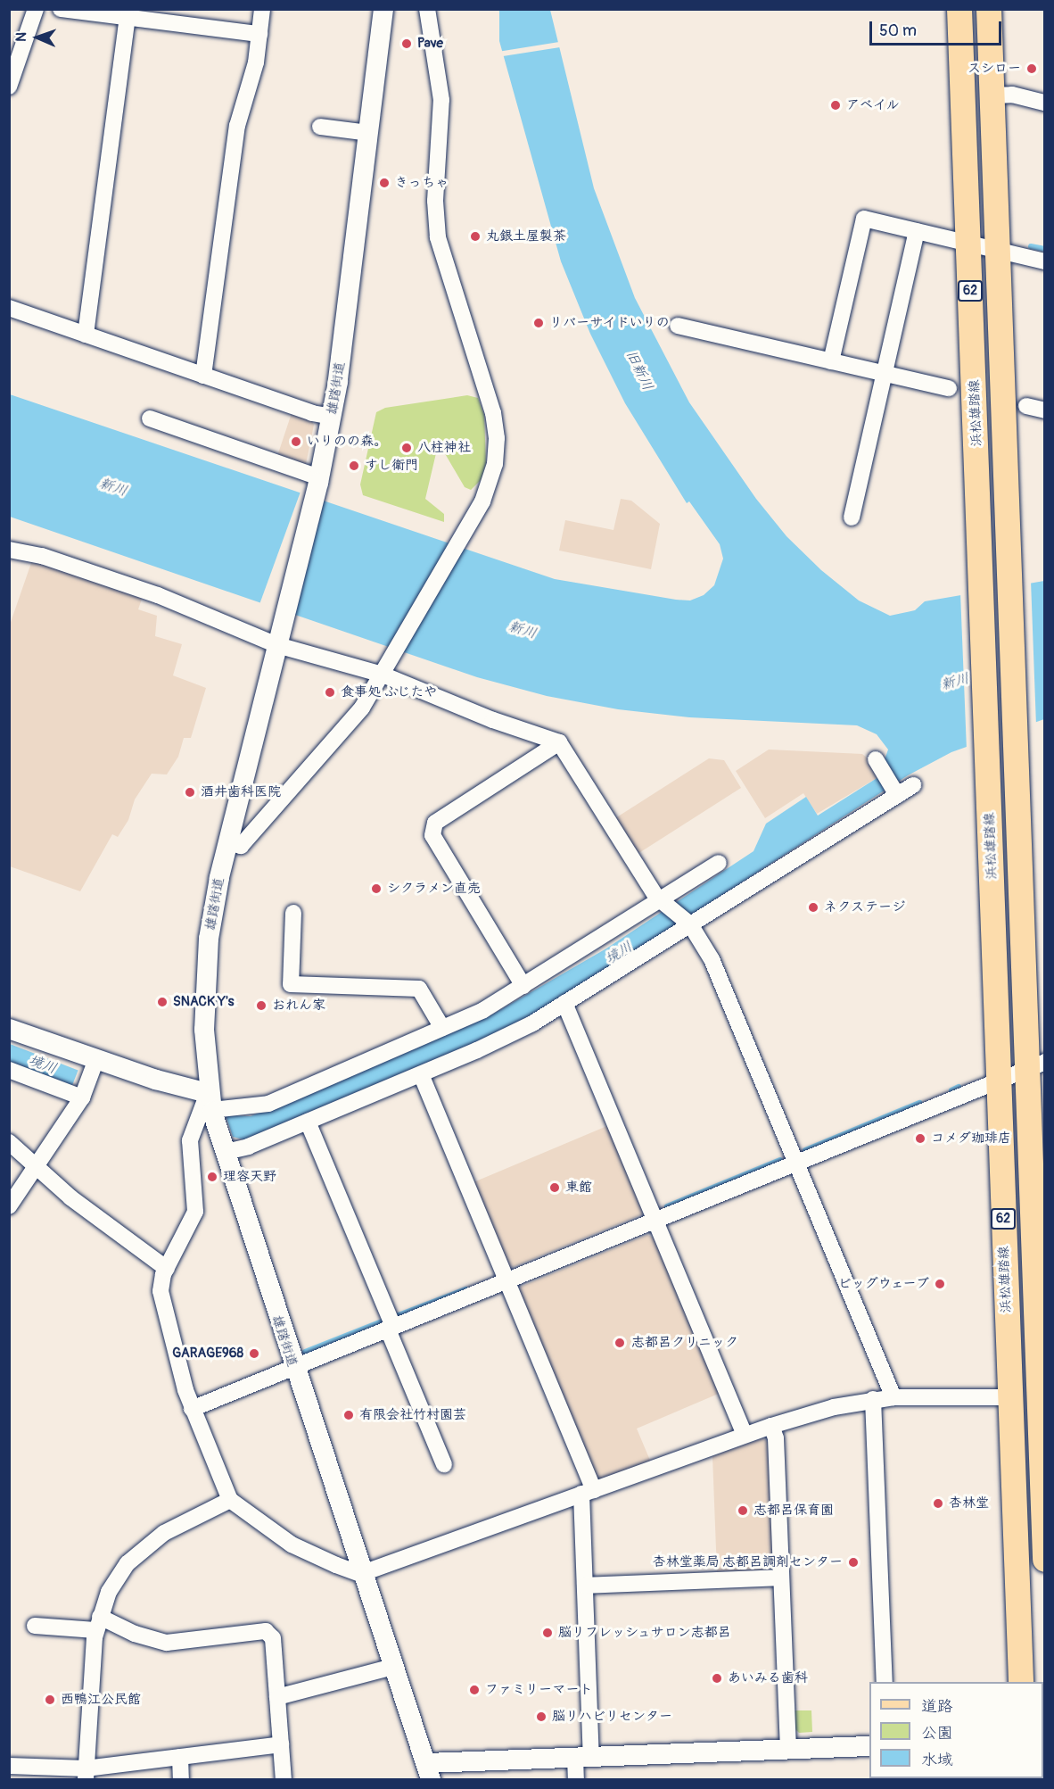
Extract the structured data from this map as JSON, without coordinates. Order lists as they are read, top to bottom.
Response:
{
  "streets": {
    "main road": ["62", "浜松雄踏線"],
    "street": ["雄踏街道"]
  },
  "water": ["旧新川", "新川", "境川"],
  "places": [
    "Pave",
    "スシロー",
    "アベイル",
    "きっちゃ",
    "丸銀土屋製茶",
    "リバーサイドいりの",
    "いりのの森。",
    "八柱神社",
    "すし衛門",
    "食事処 ふじたや",
    "酒井歯科医院",
    "シクラメン直売",
    "ネクステージ",
    "SNACK Y's",
    "おれん家",
    "コメダ珈琲店",
    "理容天野",
    "東館",
    "ビッグウェーブ",
    "志都呂クリニック",
    "GARAGE968",
    "有限会社竹村園芸",
    "杏林堂",
    "志都呂保育園",
    "杏林堂薬局 志都呂調剤センター",
    "脳リフレッシュサロン志都呂",
    "あいみる歯科",
    "ファミリーマート",
    "西鴨江公民館",
    "脳リハビリセンター"
  ],
  "legend": ["道路", "公園", "水域"],
  "scale_bar": "50 m",
  "north": "left"
}
